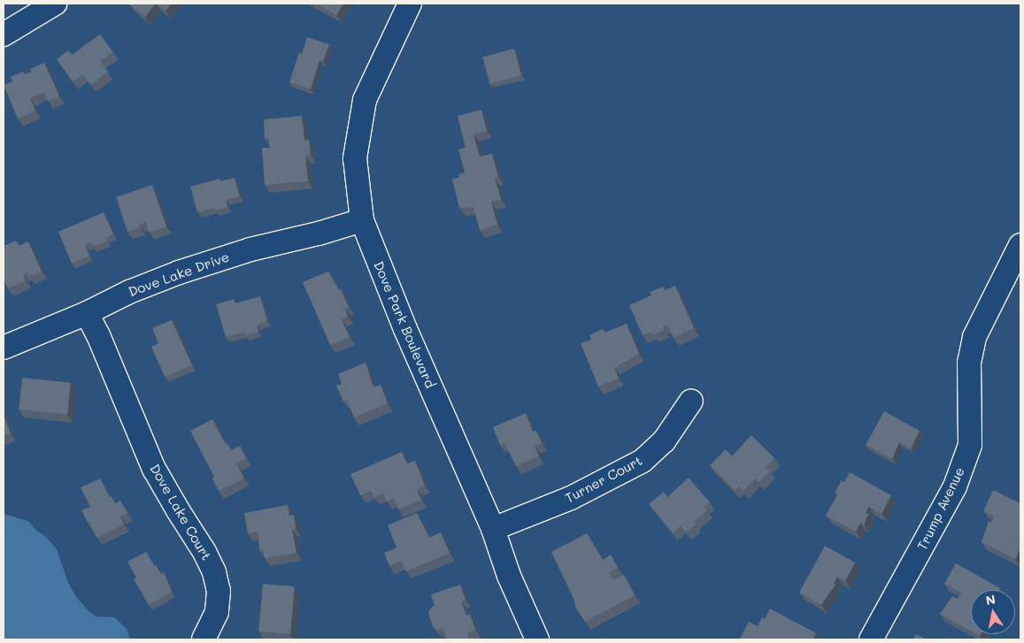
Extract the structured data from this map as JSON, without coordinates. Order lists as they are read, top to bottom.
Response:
{
  "streets": {
    "street": [
      "Dove Lake Drive",
      "Dove Park Boulevard",
      "Turner Court",
      "Trump Avenue",
      "Dove Lake Court"
    ]
  },
  "crossings": [
    ["Dove Lake Drive", "Dove Park Boulevard"],
    ["Dove Lake Drive", "Dove Lake Court"],
    ["Dove Park Boulevard", "Turner Court"]
  ],
  "north": "top"
}
